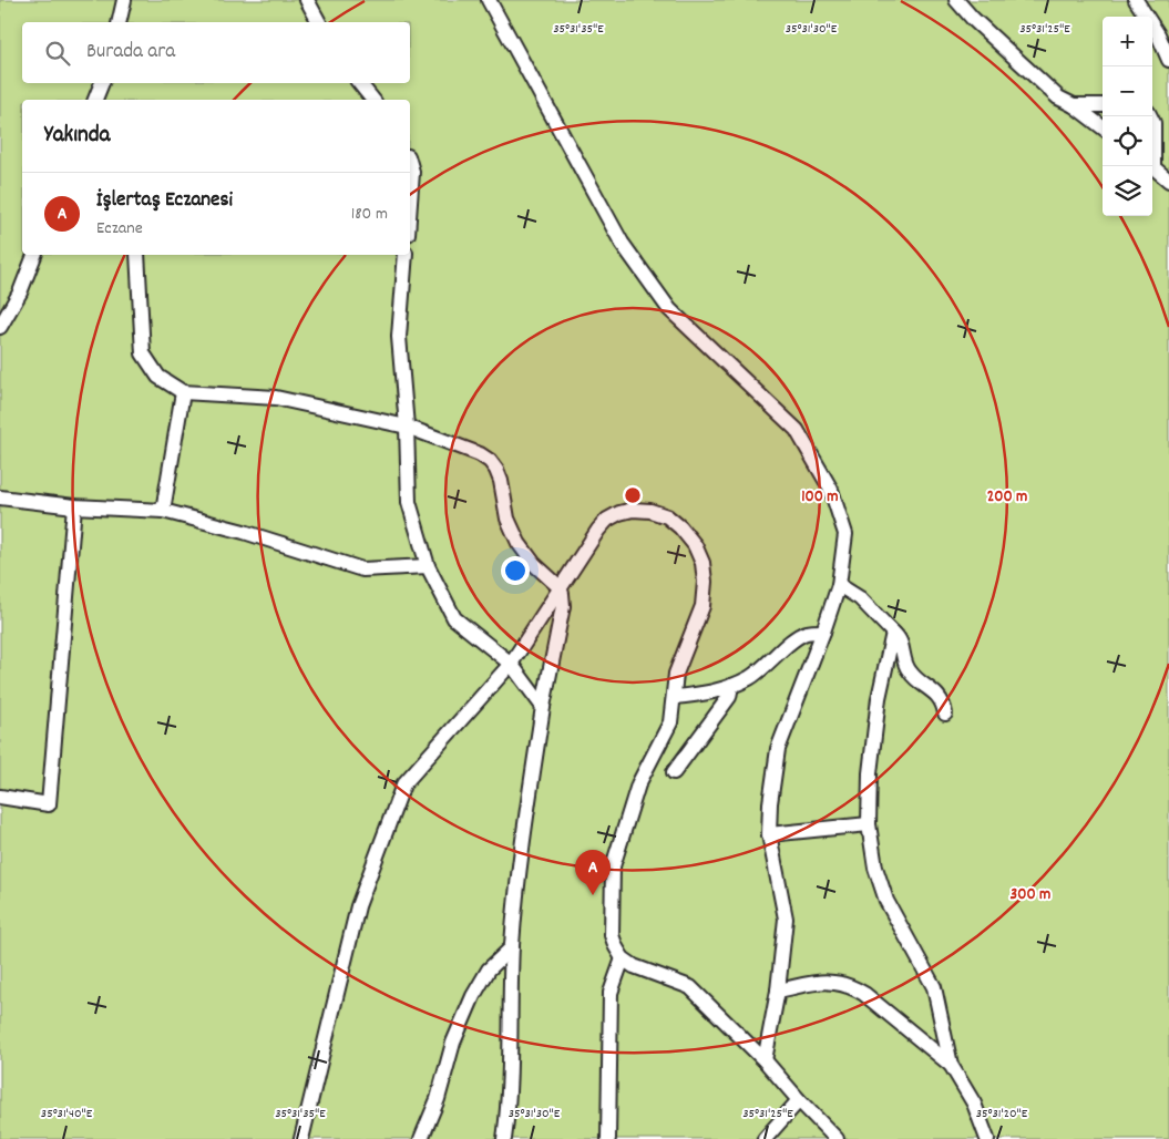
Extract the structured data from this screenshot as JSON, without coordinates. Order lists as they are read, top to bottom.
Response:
{
  "page": {
    "map_buttons": ["+", "−"],
    "search": "Burada ara",
    "heading": "Yakında",
    "list": [
      {
        "mark": "A",
        "name": "İşlertaş Eczanesi",
        "note": "Eczane",
        "value": "180 m"
      }
    ],
    "pins": "A"
  },
  "coordinates": [
    "35°31'35\"E",
    "35°31'30\"E",
    "35°31'25\"E",
    "35°31'40\"E",
    "35°31'20\"E"
  ],
  "rings": ["100 m", "200 m", "300 m"]
}
